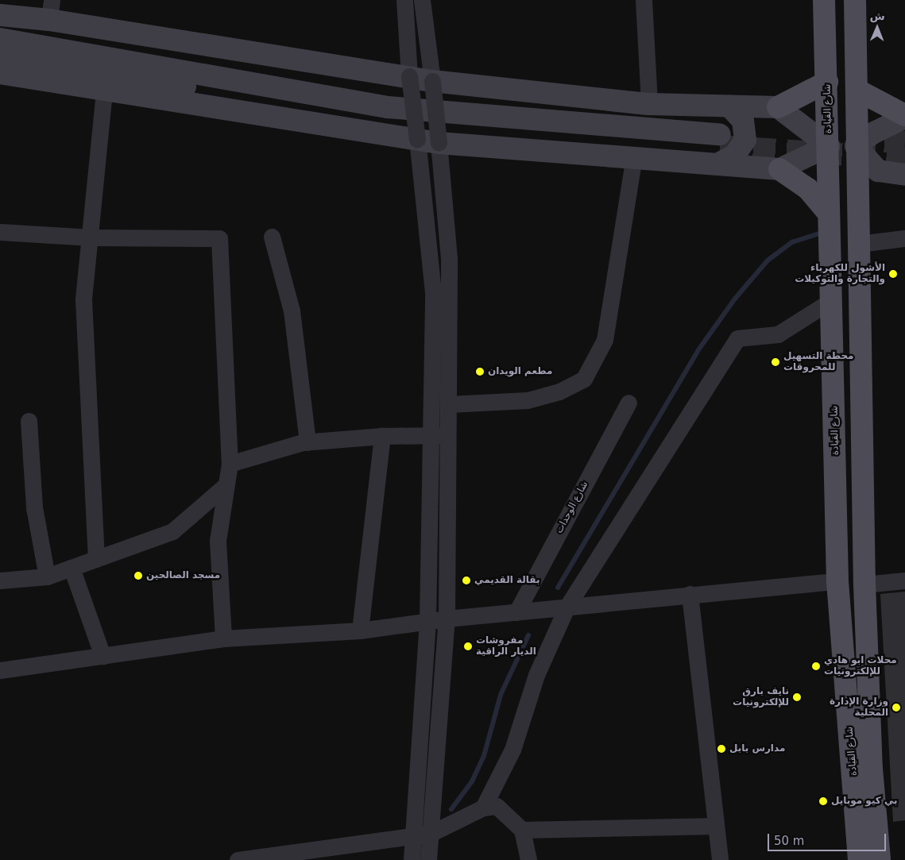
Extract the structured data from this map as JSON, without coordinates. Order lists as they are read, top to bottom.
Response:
{
  "streets": {
    "main road": ["شارع القيادة"],
    "street": ["شارع الوحدات"]
  },
  "places": [
    "الأشول للكهرباء والتجارة والتوكيلات",
    "محطة التسهيل للمحروقات",
    "مطعم الويدان",
    "مسجد الصالحين",
    "بقالة القديمي",
    "مفروشات الديار الراقية",
    "محلات ابو هادي للإلكترونيات",
    "نايف بارق للإلكترونيات",
    "وزارة الإدارة المحلية",
    "مدارس بابل",
    "بي كيو موبايل"
  ],
  "scale_bar": "50 m",
  "north": "top"
}
